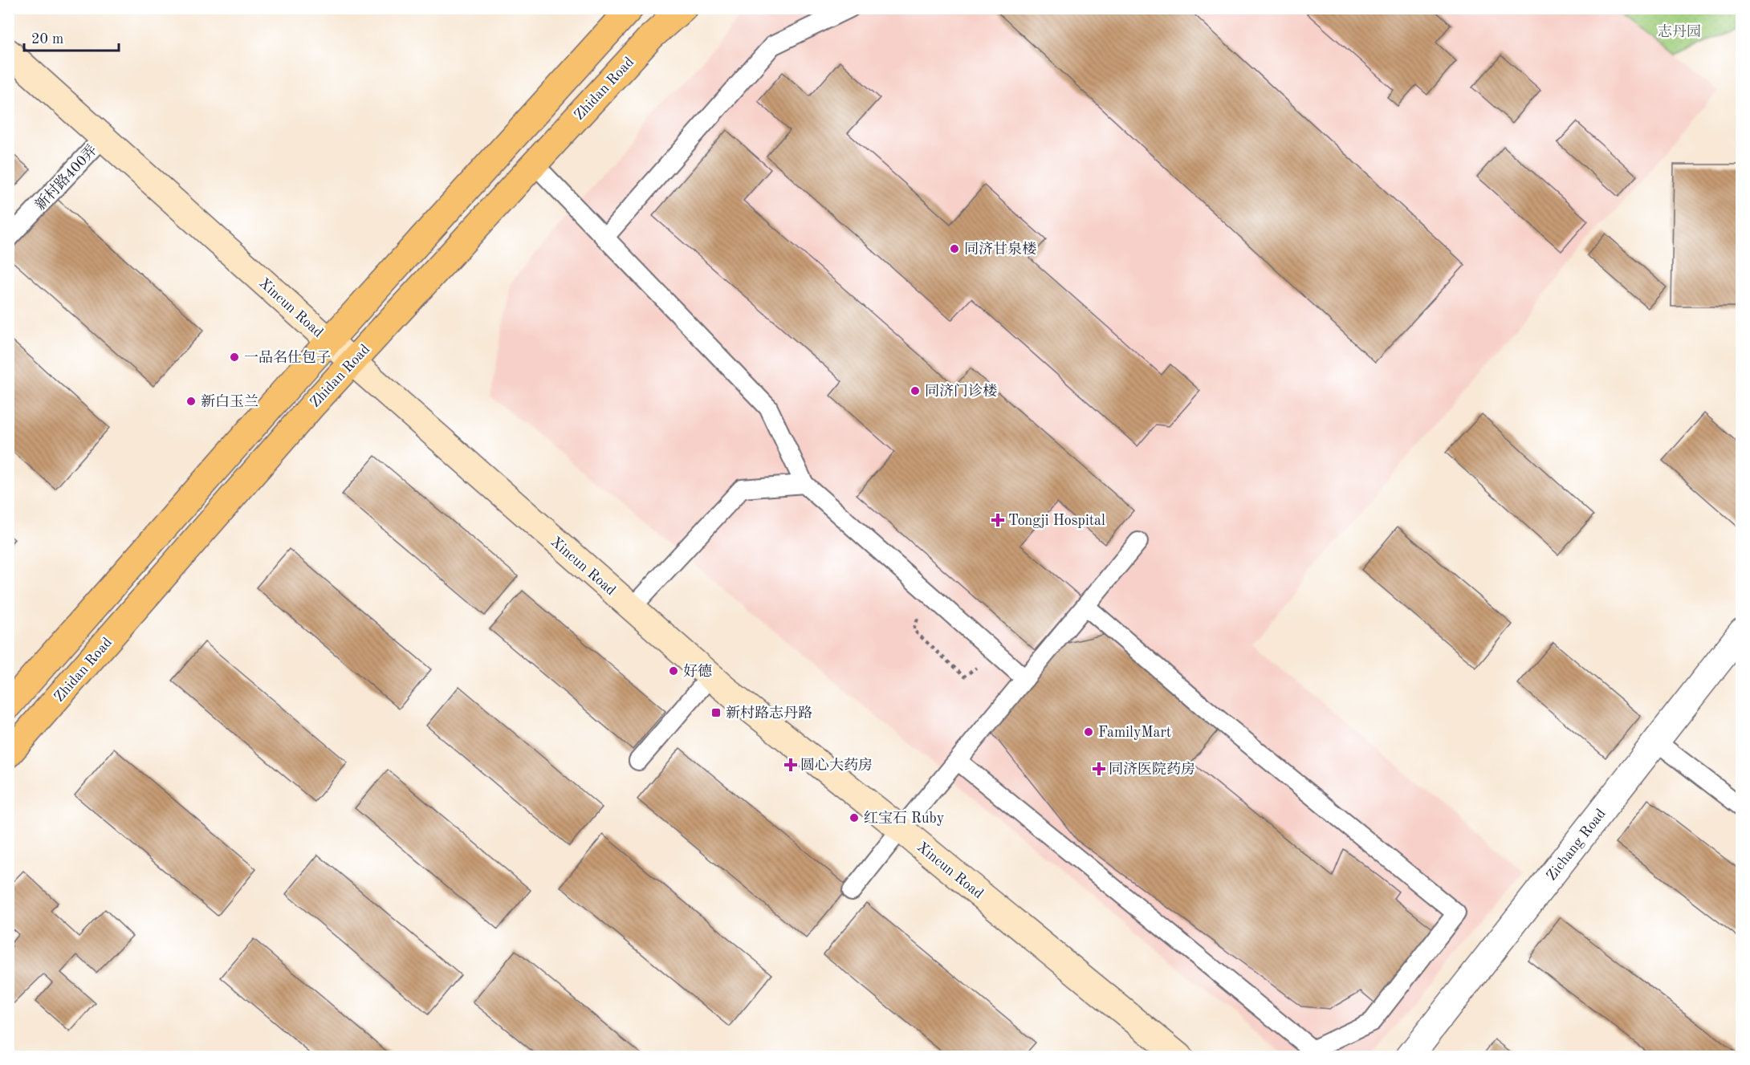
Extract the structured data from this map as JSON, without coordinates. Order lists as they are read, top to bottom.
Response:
{
  "streets": {
    "main road": ["Zhidan Road", "Xincun Road"],
    "street": ["Zichang Road"],
    "lane": ["新村路400弄"]
  },
  "crossings": [
    ["Zhidan Road", "Xincun Road"],
    ["新村路400弄", "Xincun Road"]
  ],
  "parks": ["志丹园"],
  "places": {
    "other": [
      "同济甘泉楼",
      "一品名仕包子",
      "同济门诊楼",
      "新白玉兰",
      "好德",
      "FamilyMart",
      "红宝石 Ruby"
    ],
    "health": ["Tongji Hospital", "圆心大药房", "同济医院药房"],
    "transit": ["新村路志丹路"]
  },
  "scale_bar": "20 m"
}
